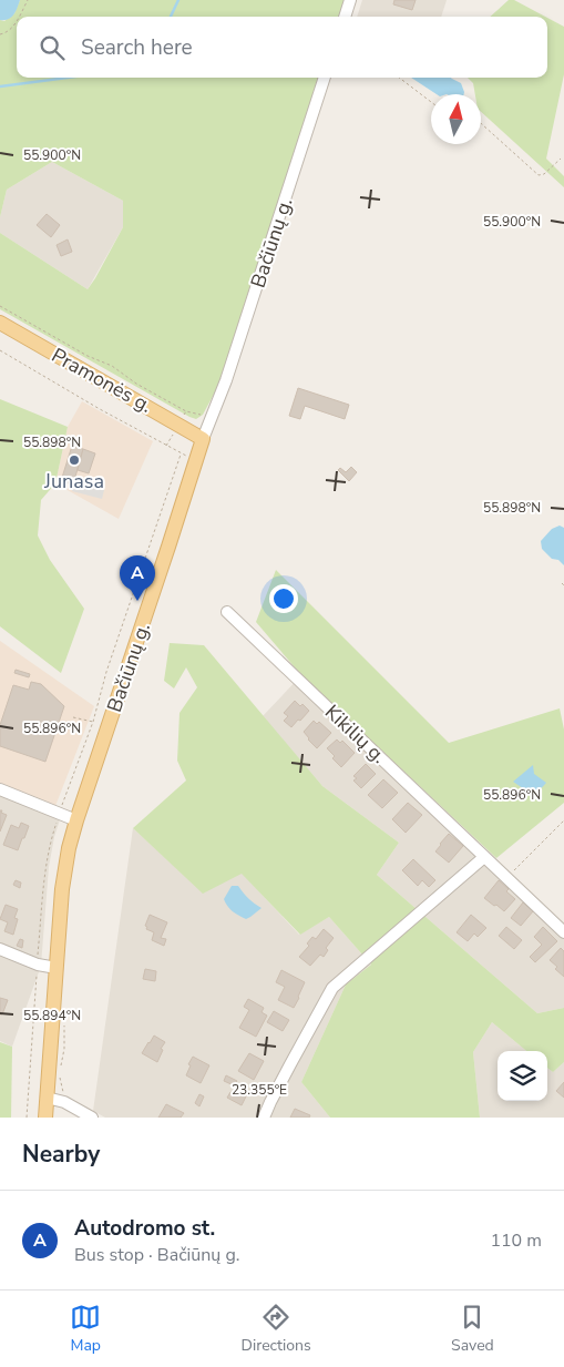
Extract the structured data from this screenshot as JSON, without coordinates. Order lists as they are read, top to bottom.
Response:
{
  "streets": {
    "main road": ["Bačiūnų g.", "Pramonės g."],
    "street": ["Kikilių g."]
  },
  "crossings": [
    ["Bačiūnų g.", "Pramonės g."]
  ],
  "places": ["Junasa"],
  "north": "top",
  "page": {
    "search": "Search here",
    "pins": "A",
    "heading": "Nearby",
    "list": [
      {
        "mark": "A",
        "name": "Autodromo st.",
        "note": "Bus stop · Bačiūnų g.",
        "value": "110 m"
      }
    ],
    "nav": ["Map", "Directions", "Saved"]
  },
  "coordinates": [
    "55.900°N",
    "55.898°N",
    "55.896°N",
    "55.894°N",
    "23.355°E"
  ]
}
